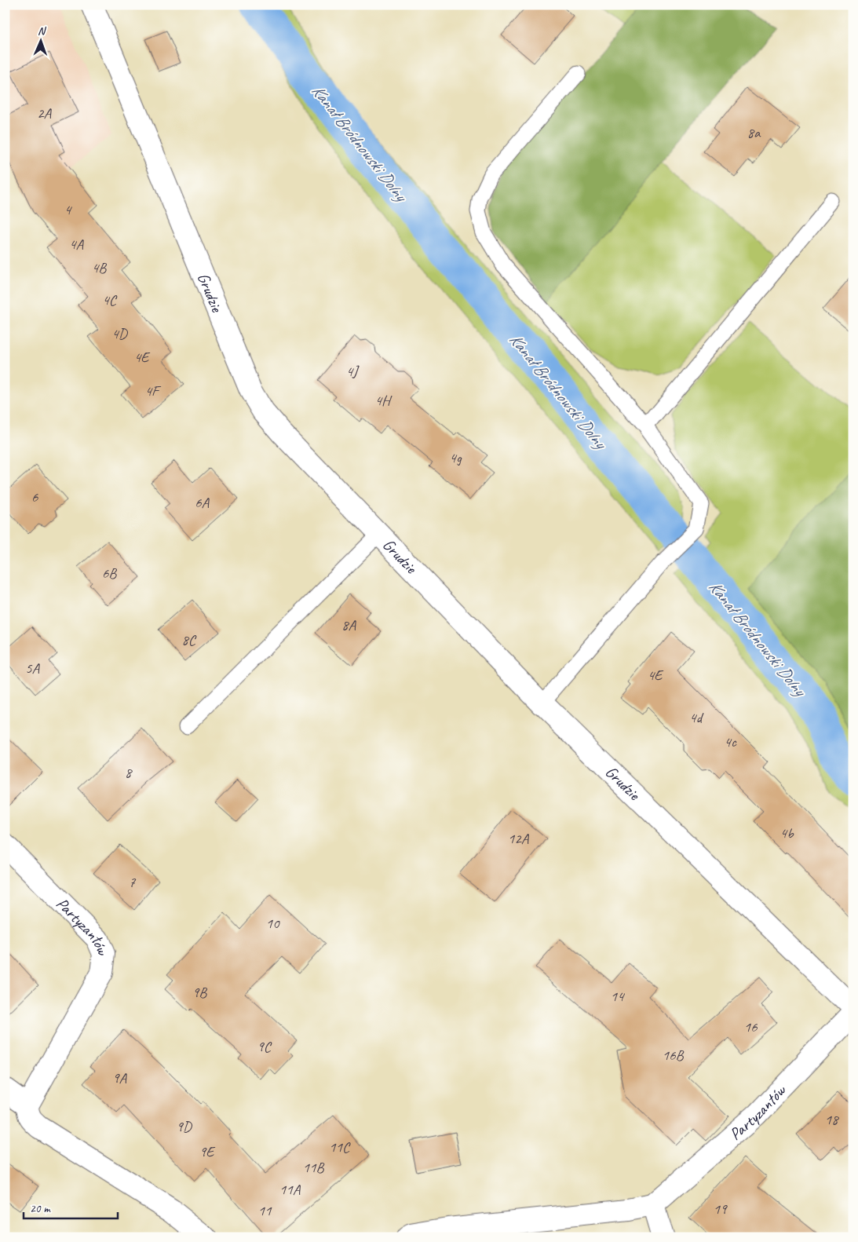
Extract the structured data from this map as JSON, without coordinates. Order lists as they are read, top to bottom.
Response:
{
  "streets": {
    "street": ["Grudzie", "Partyzantów"]
  },
  "water": ["Kanał Bródnowski Dolny"],
  "house_numbers": [
    "2A",
    "8a",
    "4",
    "4A",
    "4B",
    "4C",
    "4D",
    "4E",
    "4J",
    "4F",
    "4H",
    "4g",
    "6",
    "6A",
    "6B",
    "8A",
    "8C",
    "5A",
    "4E",
    "4d",
    "4c",
    "8",
    "4b",
    "12A",
    "7",
    "10",
    "9B",
    "14",
    "16",
    "9C",
    "16B",
    "9A",
    "18",
    "9D",
    "11C",
    "9E",
    "11B",
    "11A",
    "19",
    "11"
  ],
  "scale_bar": "20 m",
  "north": "top"
}
